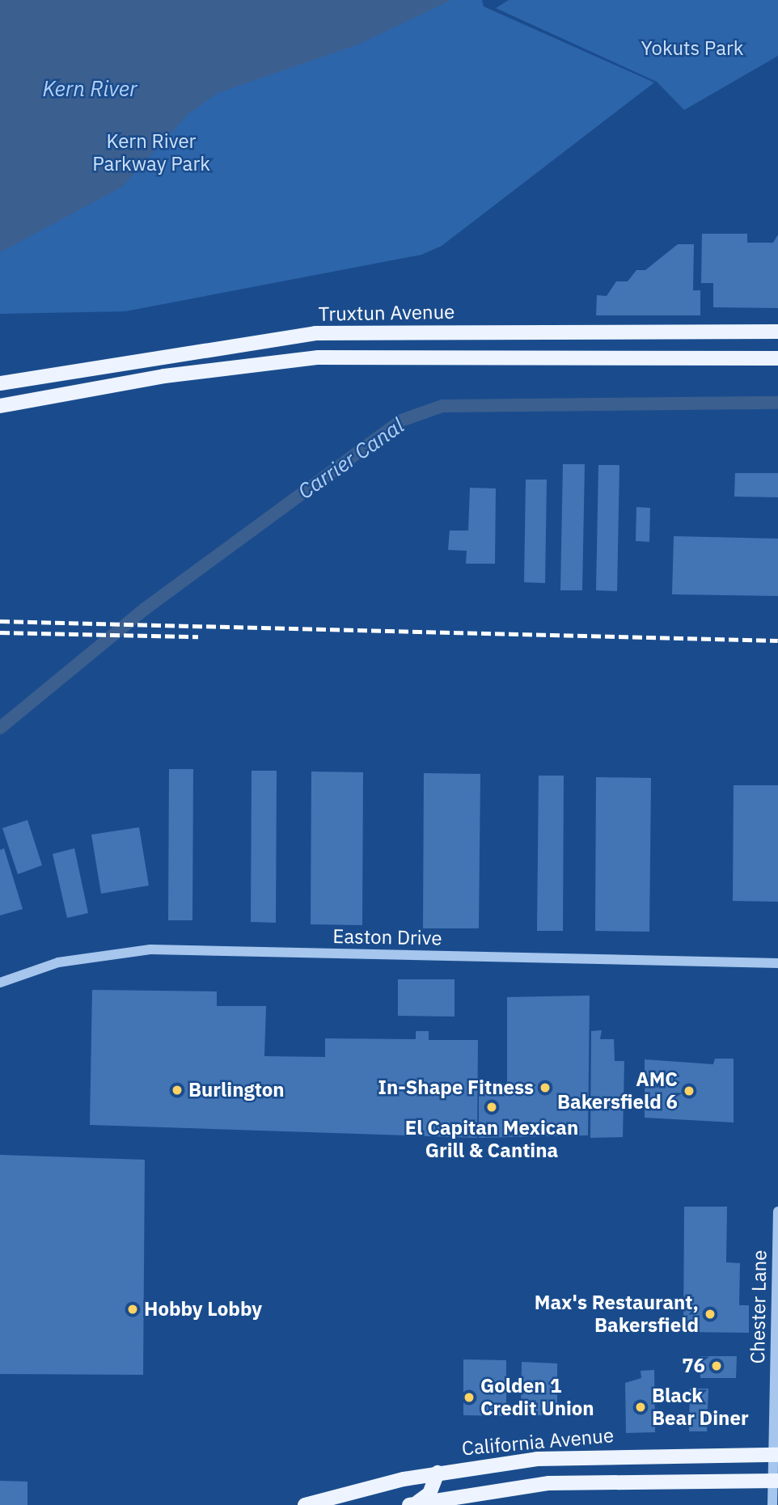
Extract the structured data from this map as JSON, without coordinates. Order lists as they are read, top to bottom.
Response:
{
  "streets": {
    "main road": ["Truxtun Avenue", "California Avenue"],
    "street": ["Easton Drive", "Chester Lane"]
  },
  "crossings": [
    ["Chester Lane", "California Avenue"]
  ],
  "water": ["Kern River", "Carrier Canal"],
  "parks": ["Yokuts Park", "Kern River Parkway Park"],
  "places": [
    "In-Shape Fitness",
    "Burlington",
    "AMC Bakersfield 6",
    "El Capitan Mexican Grill & Cantina",
    "Hobby Lobby",
    "Max's Restaurant, Bakersfield",
    "76",
    "Golden 1 Credit Union",
    "Black Bear Diner"
  ]
}
